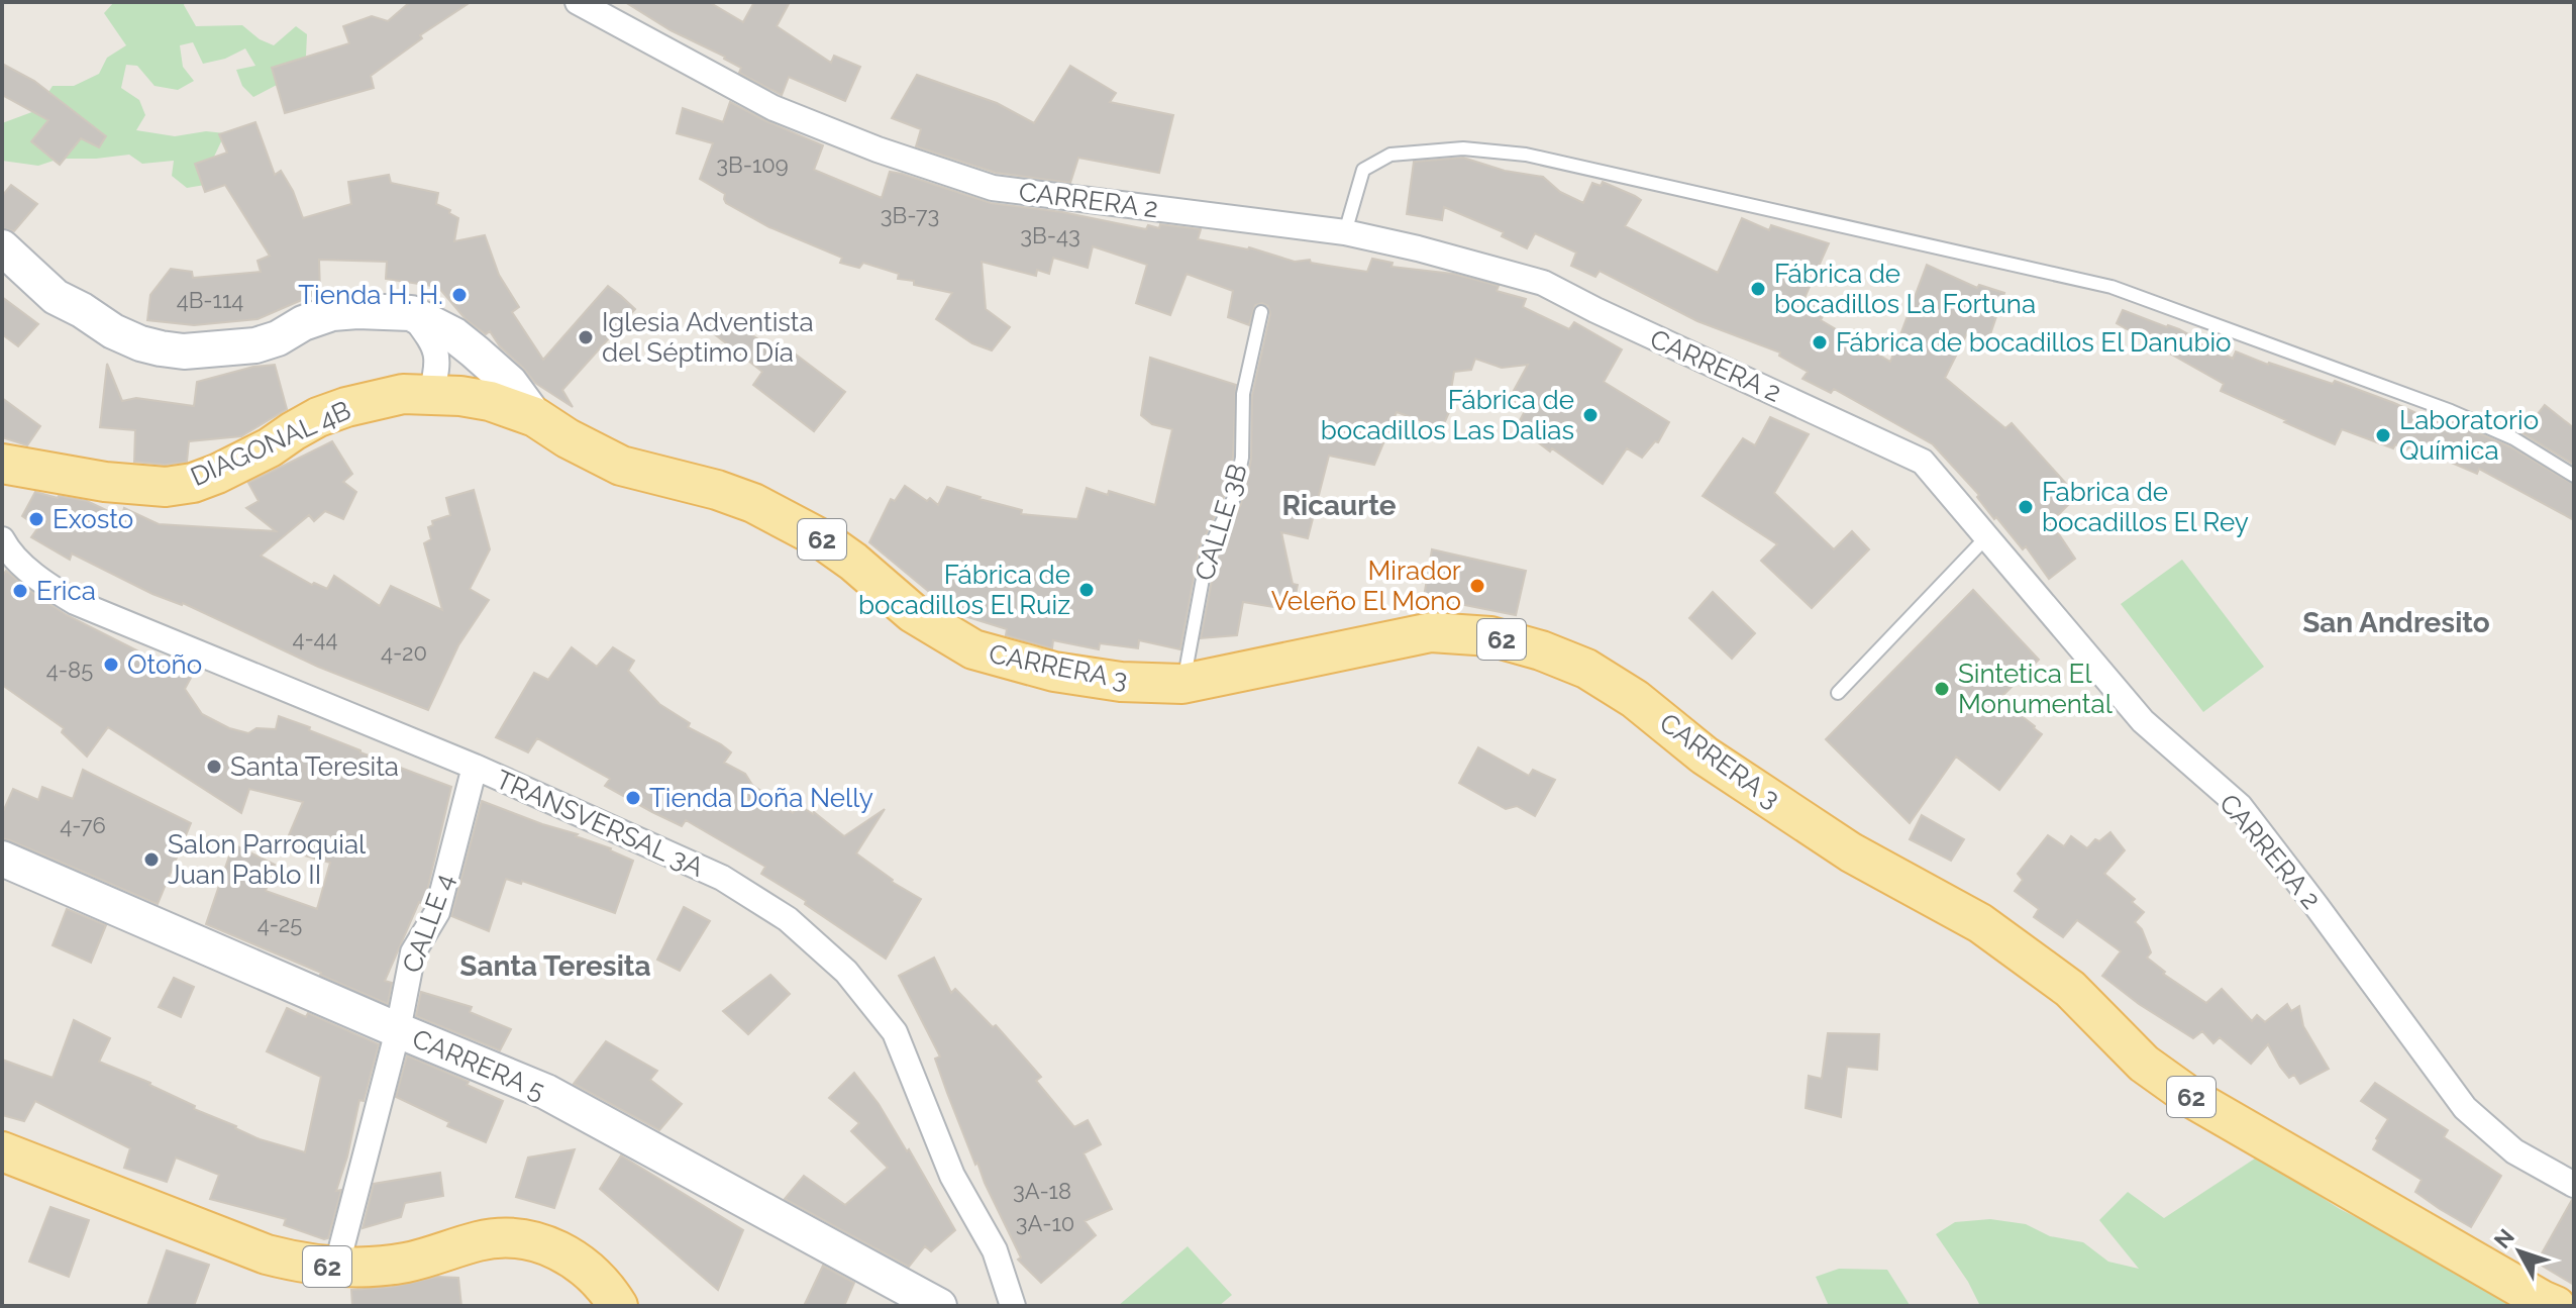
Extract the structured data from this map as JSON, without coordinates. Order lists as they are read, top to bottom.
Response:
{
  "streets": {
    "main road": ["DIAGONAL 4B", "62", "CARRERA 3"],
    "street": [
      "CARRERA 2",
      "TRANSVERSAL 3A",
      "CALLE 4",
      "CARRERA 5"
    ],
    "lane": ["CALLE 3B"]
  },
  "crossings": [
    ["DIAGONAL 4B", "CARRERA 3"],
    ["CALLE 3B", "CARRERA 3"],
    ["62", "CALLE 4"],
    ["TRANSVERSAL 3A", "CALLE 4"],
    ["CALLE 4", "CARRERA 5"]
  ],
  "districts": ["Ricaurte", "San Andresito", "Santa Teresita"],
  "places": [
    "Fábrica de bocadillos La Fortuna",
    "Tienda H. H.",
    "Iglesia Adventista del Séptimo Día",
    "Fábrica de bocadillos El Danubio",
    "Fábrica de bocadillos Las Dalias",
    "Laboratorio Química",
    "Fabrica de bocadillos El Rey",
    "Exosto",
    "Mirador Veleño El Mono",
    "Fábrica de bocadillos El Ruiz",
    "Erica",
    "Otoño",
    "Sintetica El Monumental",
    "Santa Teresita",
    "Tienda Doña Nelly",
    "Salon Parroquial Juan Pablo II"
  ],
  "house_numbers": [
    "3B-109",
    "3B-73",
    "3B-43",
    "4B-114",
    "4-44",
    "4-20",
    "4-85",
    "4-76",
    "4-25",
    "3A-18",
    "3A-10"
  ],
  "north": "top left"
}
